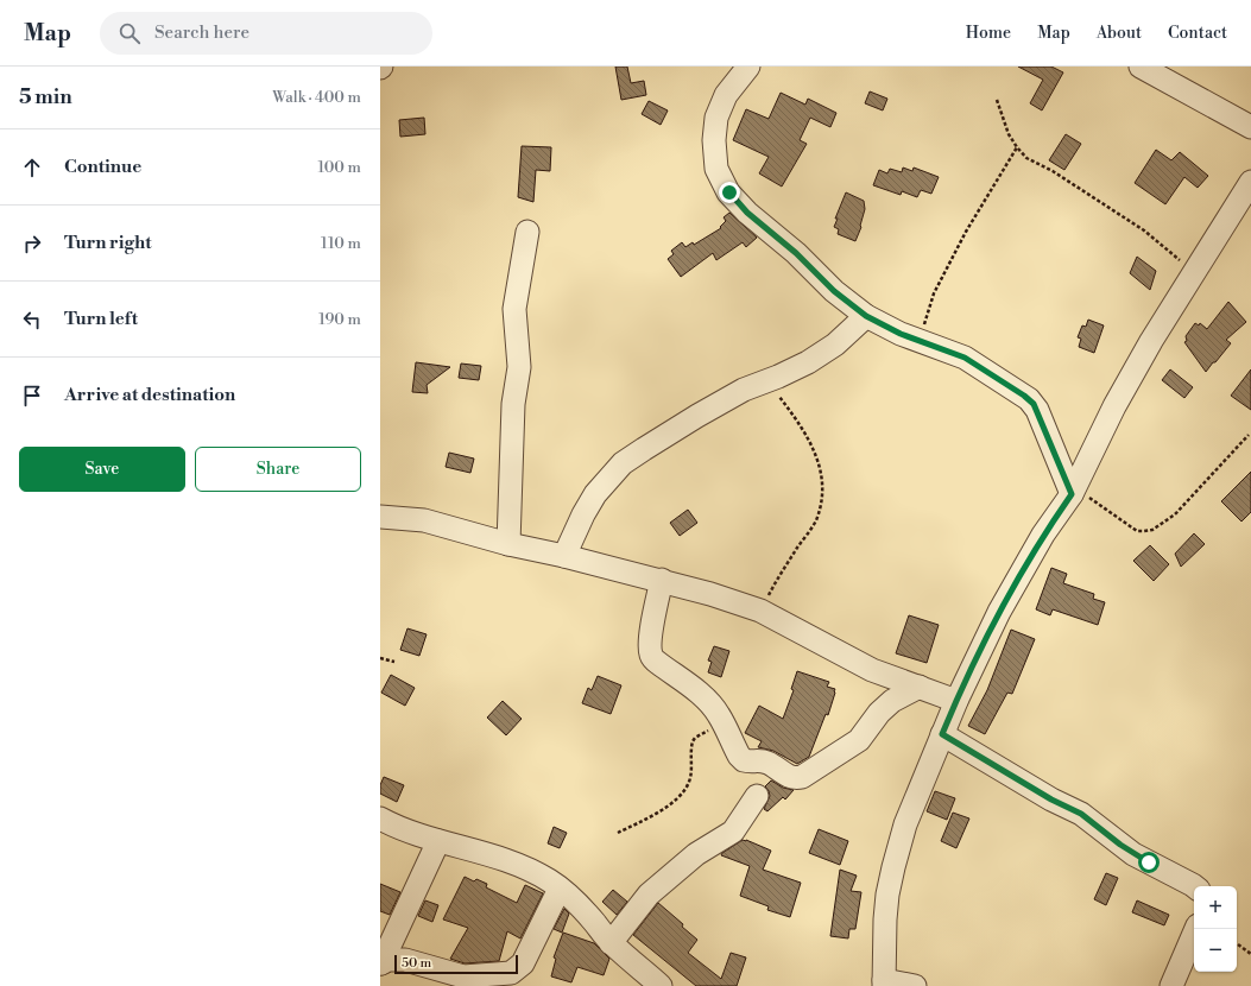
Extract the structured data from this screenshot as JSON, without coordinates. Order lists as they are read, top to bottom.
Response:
{
  "scale_bar": "50 m",
  "page": {
    "header": "Map",
    "search": "Search here",
    "nav": [
      "Home",
      "Map",
      "About",
      "Contact"
    ],
    "heading": ["5 min", "Walk · 400 m"],
    "list": [
      ["Continue", "100 m"],
      ["Turn right", "110 m"],
      ["Turn left", "190 m"],
      "Arrive at destination"
    ],
    "buttons": ["Save", "Share"],
    "map_buttons": ["+", "−"],
    "scale": "50 m"
  }
}
